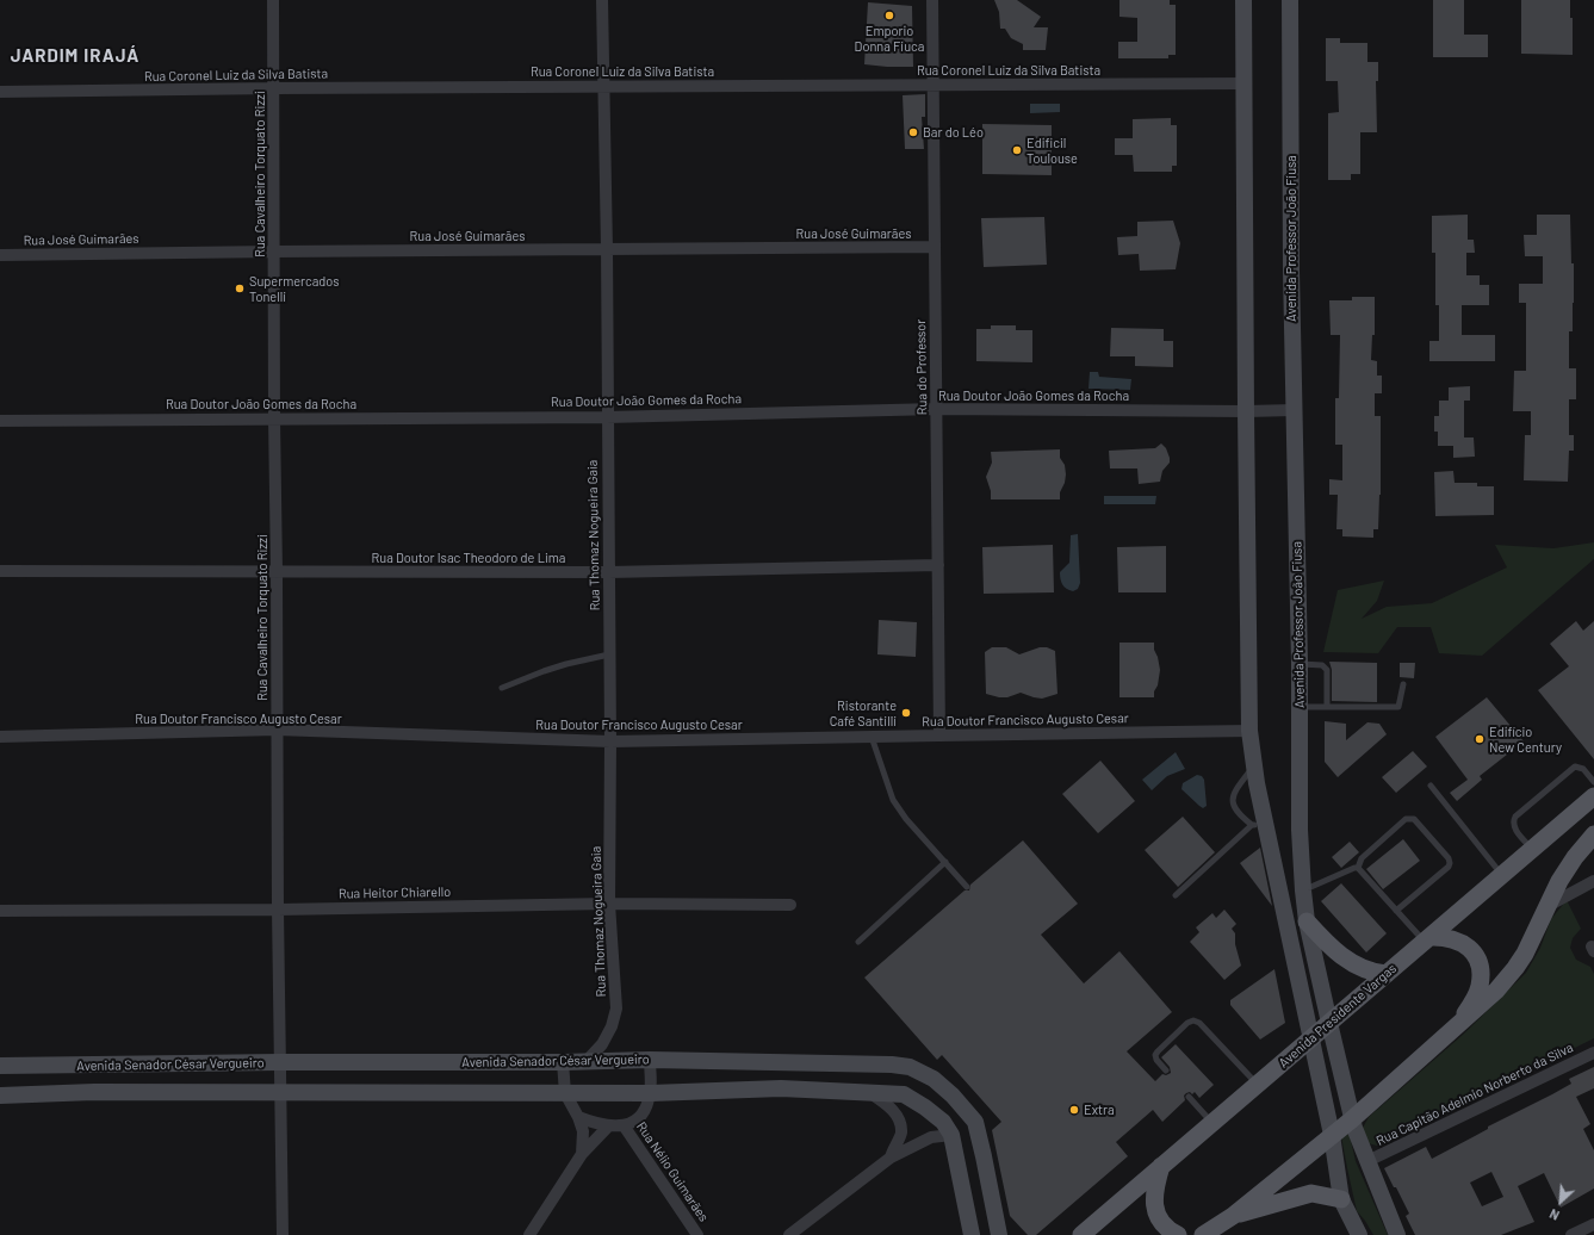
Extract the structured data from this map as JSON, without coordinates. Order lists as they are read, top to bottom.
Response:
{
  "streets": {
    "main road": ["Avenida Professor João Fiusa", "Avenida Presidente Vargas", "Avenida Senador César Vergueiro"],
    "street": [
      "Rua Coronel Luiz da Silva Batista",
      "Rua Cavalheiro Torquato Rizzi",
      "Rua José Guimarães",
      "Rua do Professor",
      "Rua Doutor João Gomes da Rocha",
      "Rua Thomaz Nogueira Gaia",
      "Rua Doutor Isac Theodoro de Lima",
      "Rua Doutor Francisco Augusto Cesar",
      "Rua Heitor Chiarello",
      "Rua Capitão Adelmio Norberto da Silva",
      "Rua Nélio Guimarães"
    ]
  },
  "crossings": [
    ["Rua Coronel Luiz da Silva Batista", "Rua Cavalheiro Torquato Rizzi"],
    ["Rua Coronel Luiz da Silva Batista", "Rua do Professor"],
    ["Rua Coronel Luiz da Silva Batista", "Rua Thomaz Nogueira Gaia"],
    ["Rua Cavalheiro Torquato Rizzi", "Rua José Guimarães"],
    ["Rua Cavalheiro Torquato Rizzi", "Rua Doutor João Gomes da Rocha"],
    ["Rua Cavalheiro Torquato Rizzi", "Rua Doutor Isac Theodoro de Lima"],
    ["Rua Cavalheiro Torquato Rizzi", "Rua Doutor Francisco Augusto Cesar"],
    ["Rua Cavalheiro Torquato Rizzi", "Rua Heitor Chiarello"],
    ["Rua Cavalheiro Torquato Rizzi", "Avenida Senador César Vergueiro"],
    ["Rua José Guimarães", "Rua do Professor"],
    ["Rua José Guimarães", "Rua Thomaz Nogueira Gaia"],
    ["Avenida Professor João Fiusa", "Rua Doutor João Gomes da Rocha"],
    ["Avenida Professor João Fiusa", "Avenida Presidente Vargas"],
    ["Avenida Professor João Fiusa", "Rua Capitão Adelmio Norberto da Silva"],
    ["Rua do Professor", "Rua Doutor João Gomes da Rocha"],
    ["Rua do Professor", "Rua Doutor Isac Theodoro de Lima"],
    ["Rua do Professor", "Rua Doutor Francisco Augusto Cesar"],
    ["Rua Doutor João Gomes da Rocha", "Rua Thomaz Nogueira Gaia"],
    ["Rua Thomaz Nogueira Gaia", "Rua Doutor Isac Theodoro de Lima"],
    ["Rua Thomaz Nogueira Gaia", "Rua Doutor Francisco Augusto Cesar"],
    ["Rua Thomaz Nogueira Gaia", "Rua Heitor Chiarello"],
    ["Rua Thomaz Nogueira Gaia", "Avenida Senador César Vergueiro"]
  ],
  "districts": ["JARDIM IRAJÁ"],
  "places": [
    "Emporio Donna Fiuca",
    "Bar do Léo",
    "Edificil Toulouse",
    "Supermercados Tonelli",
    "Ristorante Café Santilli",
    "Edifício New Century",
    "Extra"
  ],
  "north": "bottom left"
}
